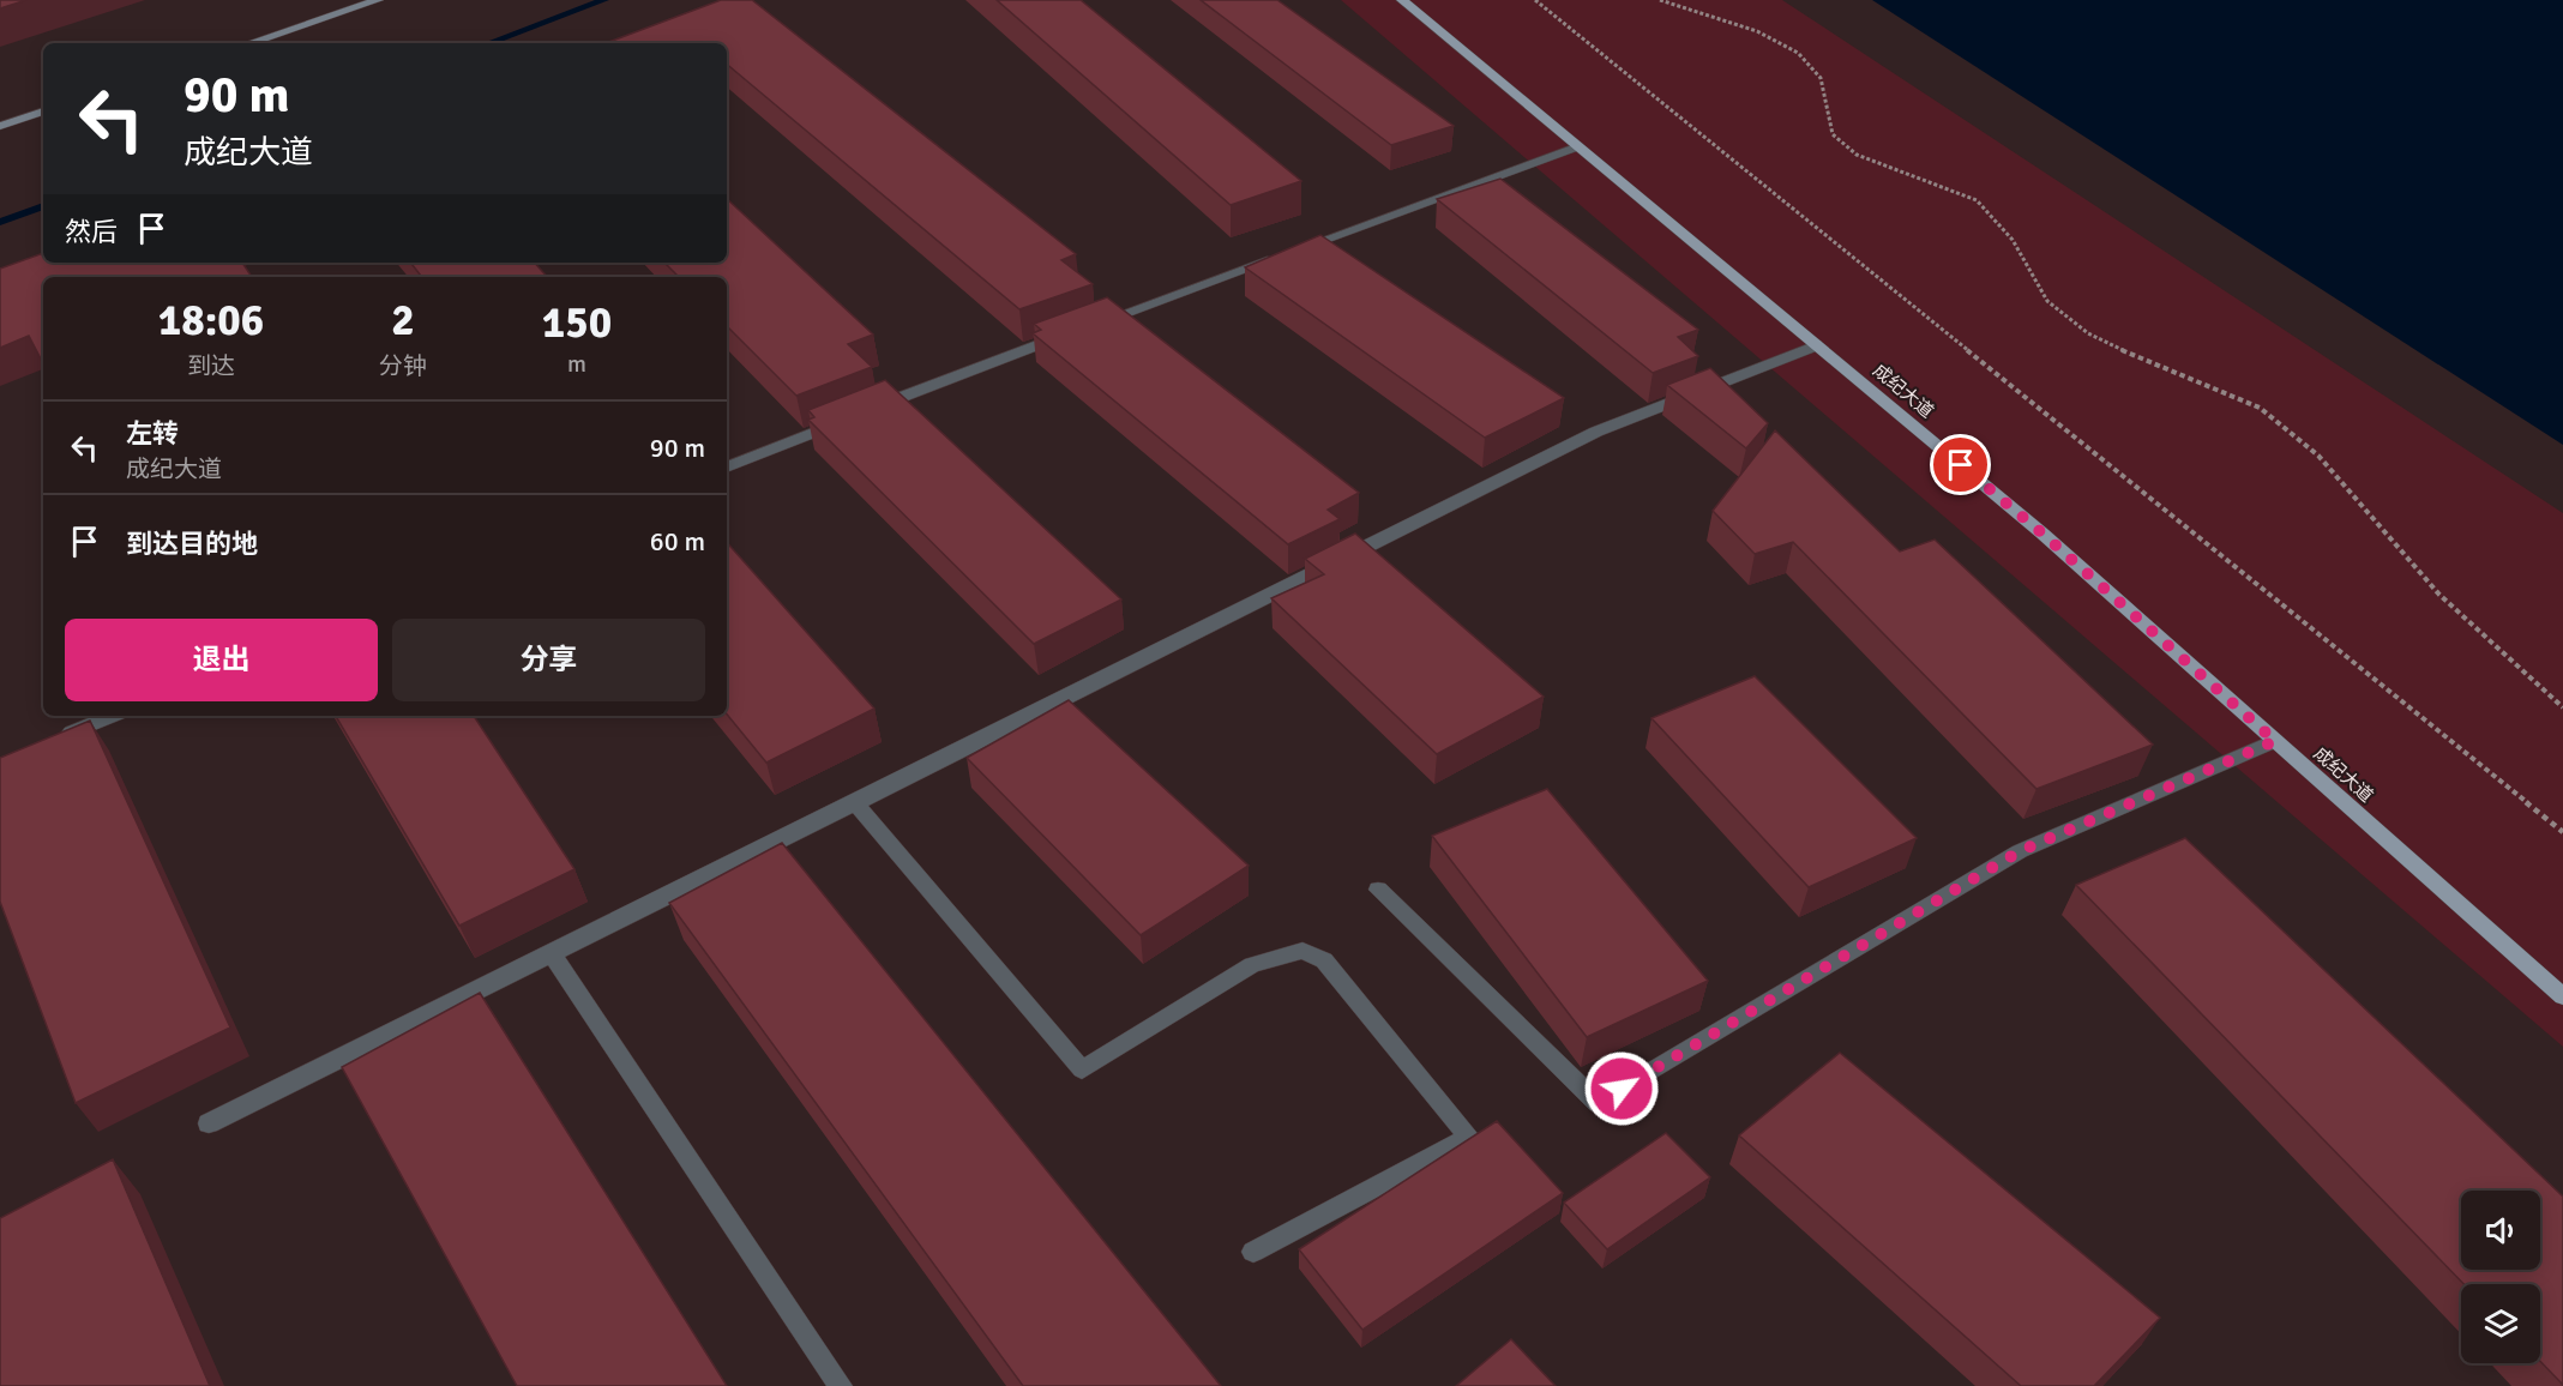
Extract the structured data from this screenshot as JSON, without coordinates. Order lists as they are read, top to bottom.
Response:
{
  "streets": {
    "main road": ["成纪大道"]
  },
  "page": {
    "turn": ["90 m", "成纪大道"],
    "then": "然后",
    "eta": [
      "18:06",
      "到达",
      "2",
      "分钟",
      "150",
      "m"
    ],
    "list": [
      {
        "name": "左转",
        "note": "成纪大道",
        "value": "90 m"
      },
      {
        "name": "到达目的地",
        "value": "60 m"
      }
    ],
    "buttons": ["退出", "分享"]
  }
}
